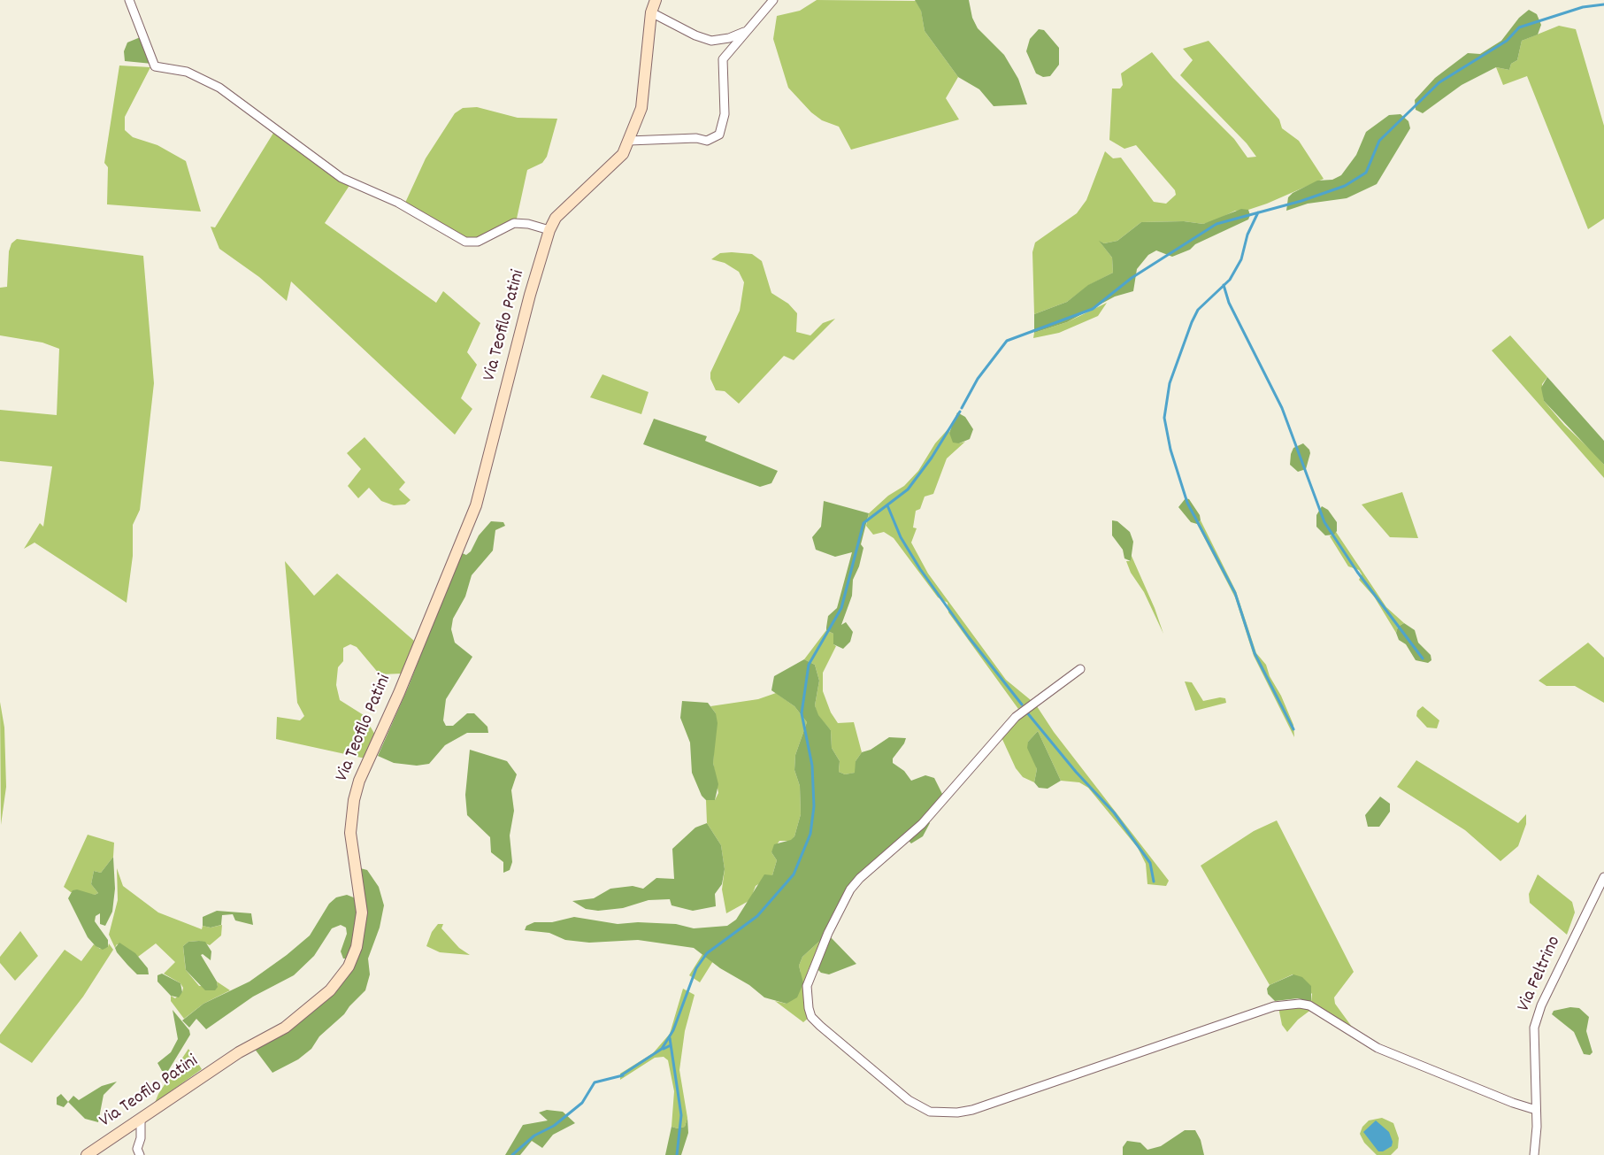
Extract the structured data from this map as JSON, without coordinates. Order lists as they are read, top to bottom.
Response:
{
  "streets": {
    "street": ["Via Teofilo Patini", "Via Feltrino"]
  }
}
